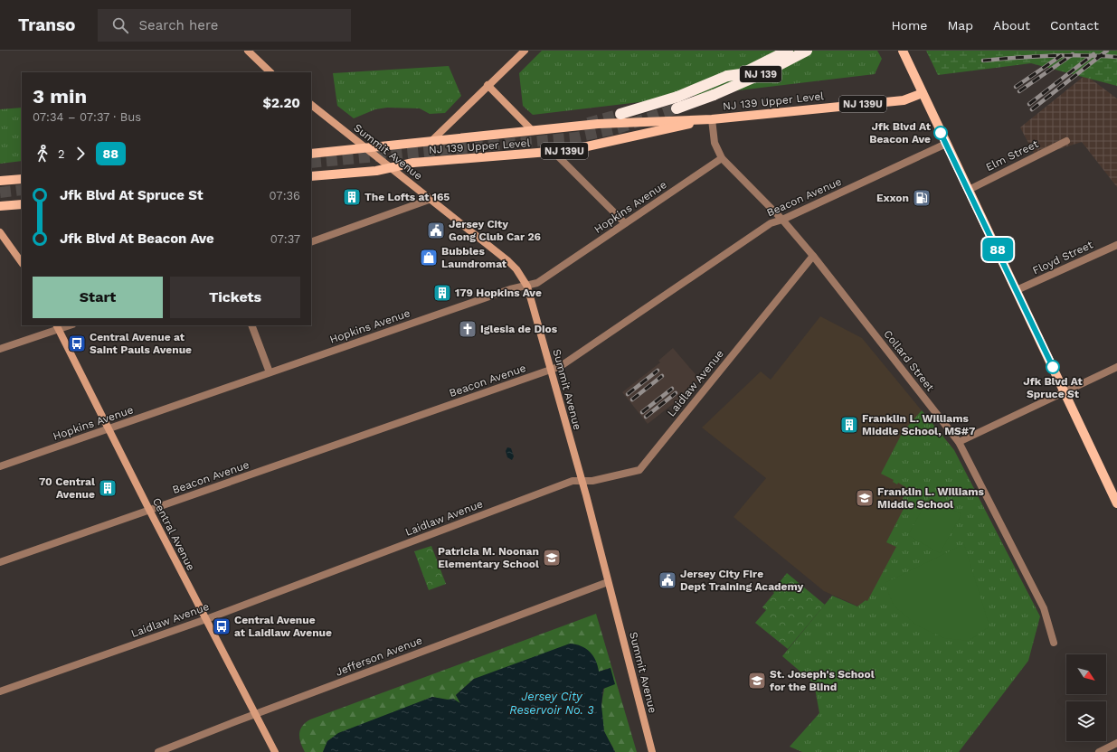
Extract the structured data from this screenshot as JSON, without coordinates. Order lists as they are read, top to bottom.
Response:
{
  "streets": {
    "highway": ["NJ 139"],
    "main road": ["NJ 139 Upper Level", "NJ 139U"],
    "street": [
      "Summit Avenue",
      "Elm Street",
      "Beacon Avenue",
      "Hopkins Avenue",
      "Floyd Street",
      "Collard Street",
      "Laidlaw Avenue",
      "Central Avenue",
      "Jefferson Avenue"
    ]
  },
  "crossings": [
    ["NJ 139 Upper Level", "Summit Avenue"],
    ["NJ 139 Upper Level", "Collard Street"],
    ["Summit Avenue", "Beacon Avenue"],
    ["Summit Avenue", "Hopkins Avenue"],
    ["Summit Avenue", "Laidlaw Avenue"],
    ["Summit Avenue", "Jefferson Avenue"],
    ["Beacon Avenue", "Collard Street"],
    ["Beacon Avenue", "Central Avenue"],
    ["Hopkins Avenue", "Collard Street"],
    ["Hopkins Avenue", "Central Avenue"],
    ["Collard Street", "Laidlaw Avenue"],
    ["Laidlaw Avenue", "Central Avenue"],
    ["Central Avenue", "Jefferson Avenue"]
  ],
  "water": ["Jersey City Reservoir No. 3"],
  "places": {
    "other": ["Jfk Blvd At Beacon Ave", "Jfk Blvd At Spruce St"],
    "building": [
      "The Lofts at 165",
      "179 Hopkins Ave",
      "Franklin L. Williams Middle School, MS#7",
      "70 Central Avenue"
    ],
    "fuel station": ["Exxon"],
    "public building": ["Jersey City Gong Club Car 26", "Jersey City Fire Dept Training Academy"],
    "shop": ["Bubbles Laundromat"],
    "church": ["Iglesia de Dios"],
    "bus stop": ["Central Avenue at Saint Pauls Avenue", "Central Avenue at Laidlaw Avenue"],
    "school or university": ["Franklin L. Williams Middle School", "Patricia M. Noonan Elementary School", "St. Joseph's School for the Blind"]
  },
  "lines": ["bus line 88"],
  "north": "bottom right",
  "page": {
    "header": "Transo",
    "search": "Search here",
    "nav": [
      "Home",
      "Map",
      "About",
      "Contact"
    ],
    "on_map": "88",
    "heading": ["3 min", "07:34 – 07:37 · Bus", "$2.20"],
    "legs": ["2", "88"],
    "list": [
      {
        "name": "Jfk Blvd At Spruce St",
        "value": "07:36"
      },
      {
        "name": "Jfk Blvd At Beacon Ave",
        "value": "07:37"
      }
    ],
    "buttons": ["Start", "Tickets"]
  }
}
